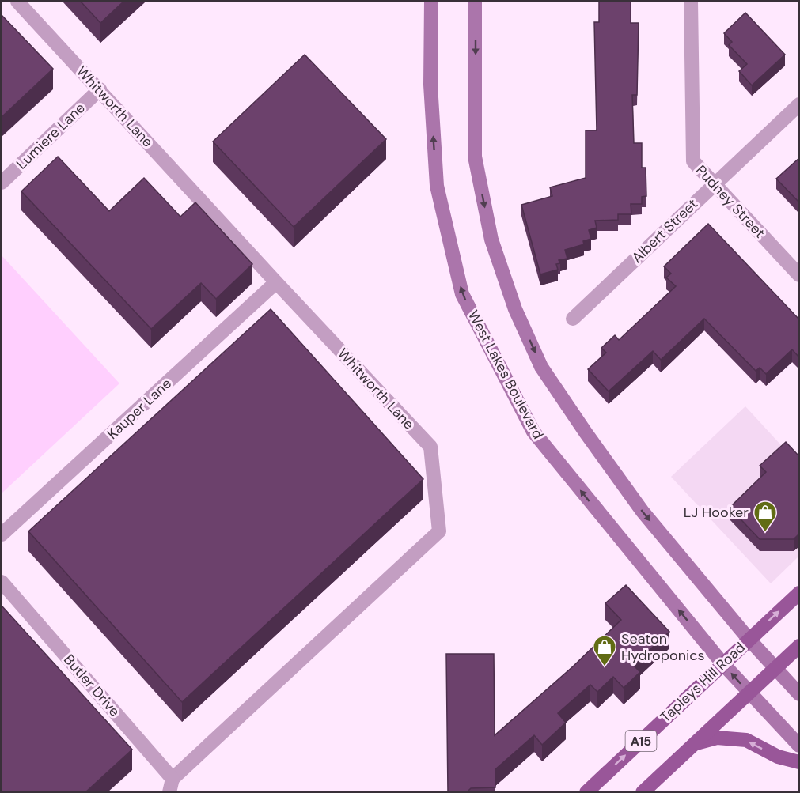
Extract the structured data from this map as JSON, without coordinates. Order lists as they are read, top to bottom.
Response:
{
  "streets": {
    "main road": ["West Lakes Boulevard", "Tapleys Hill Road", "A15"],
    "street": [
      "Whitworth Lane",
      "Lumiere Lane",
      "Pudney Street",
      "Albert Street",
      "Kauper Lane",
      "Butler Drive"
    ]
  },
  "crossings": [
    ["Whitworth Lane", "Lumiere Lane"],
    ["Whitworth Lane", "Kauper Lane"],
    ["Whitworth Lane", "Butler Drive"],
    ["Pudney Street", "Albert Street"],
    ["West Lakes Boulevard", "Tapleys Hill Road"],
    ["West Lakes Boulevard", "A15"]
  ],
  "places": {
    "shop": ["LJ Hooker", "Seaton Hydroponics"]
  }
}
